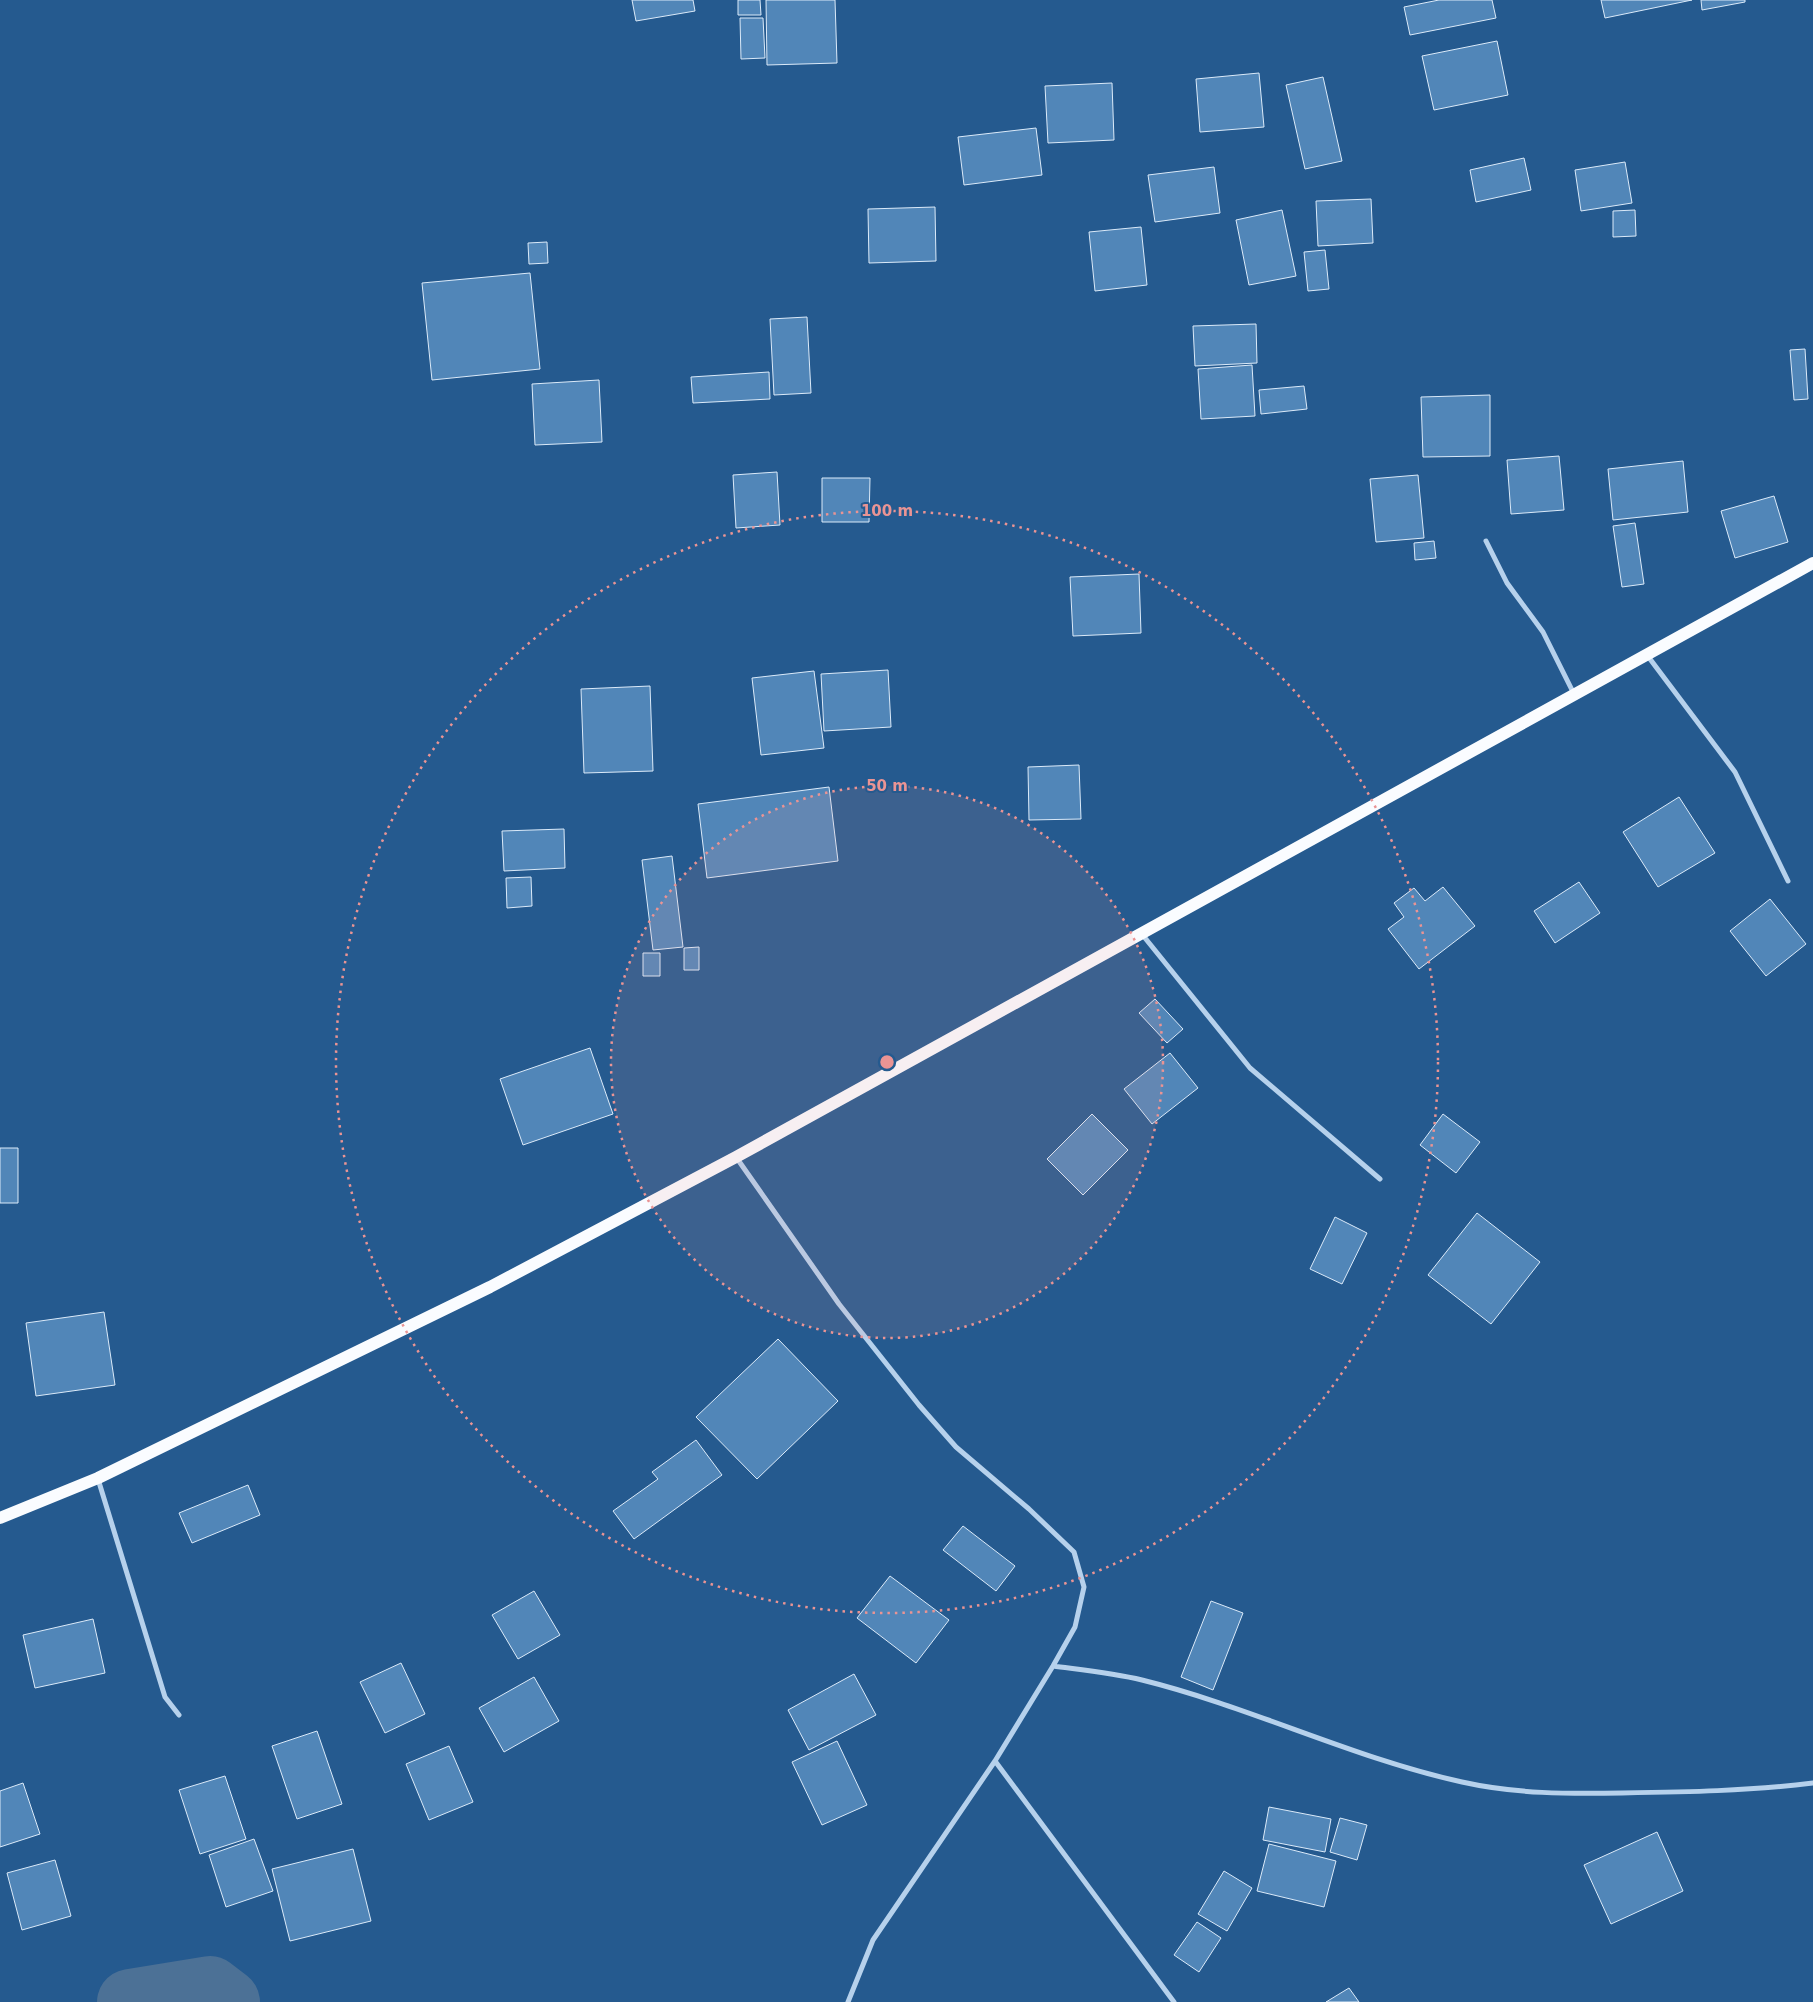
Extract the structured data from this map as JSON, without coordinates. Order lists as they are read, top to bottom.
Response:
{
  "rings": ["100 m", "50 m"]
}
